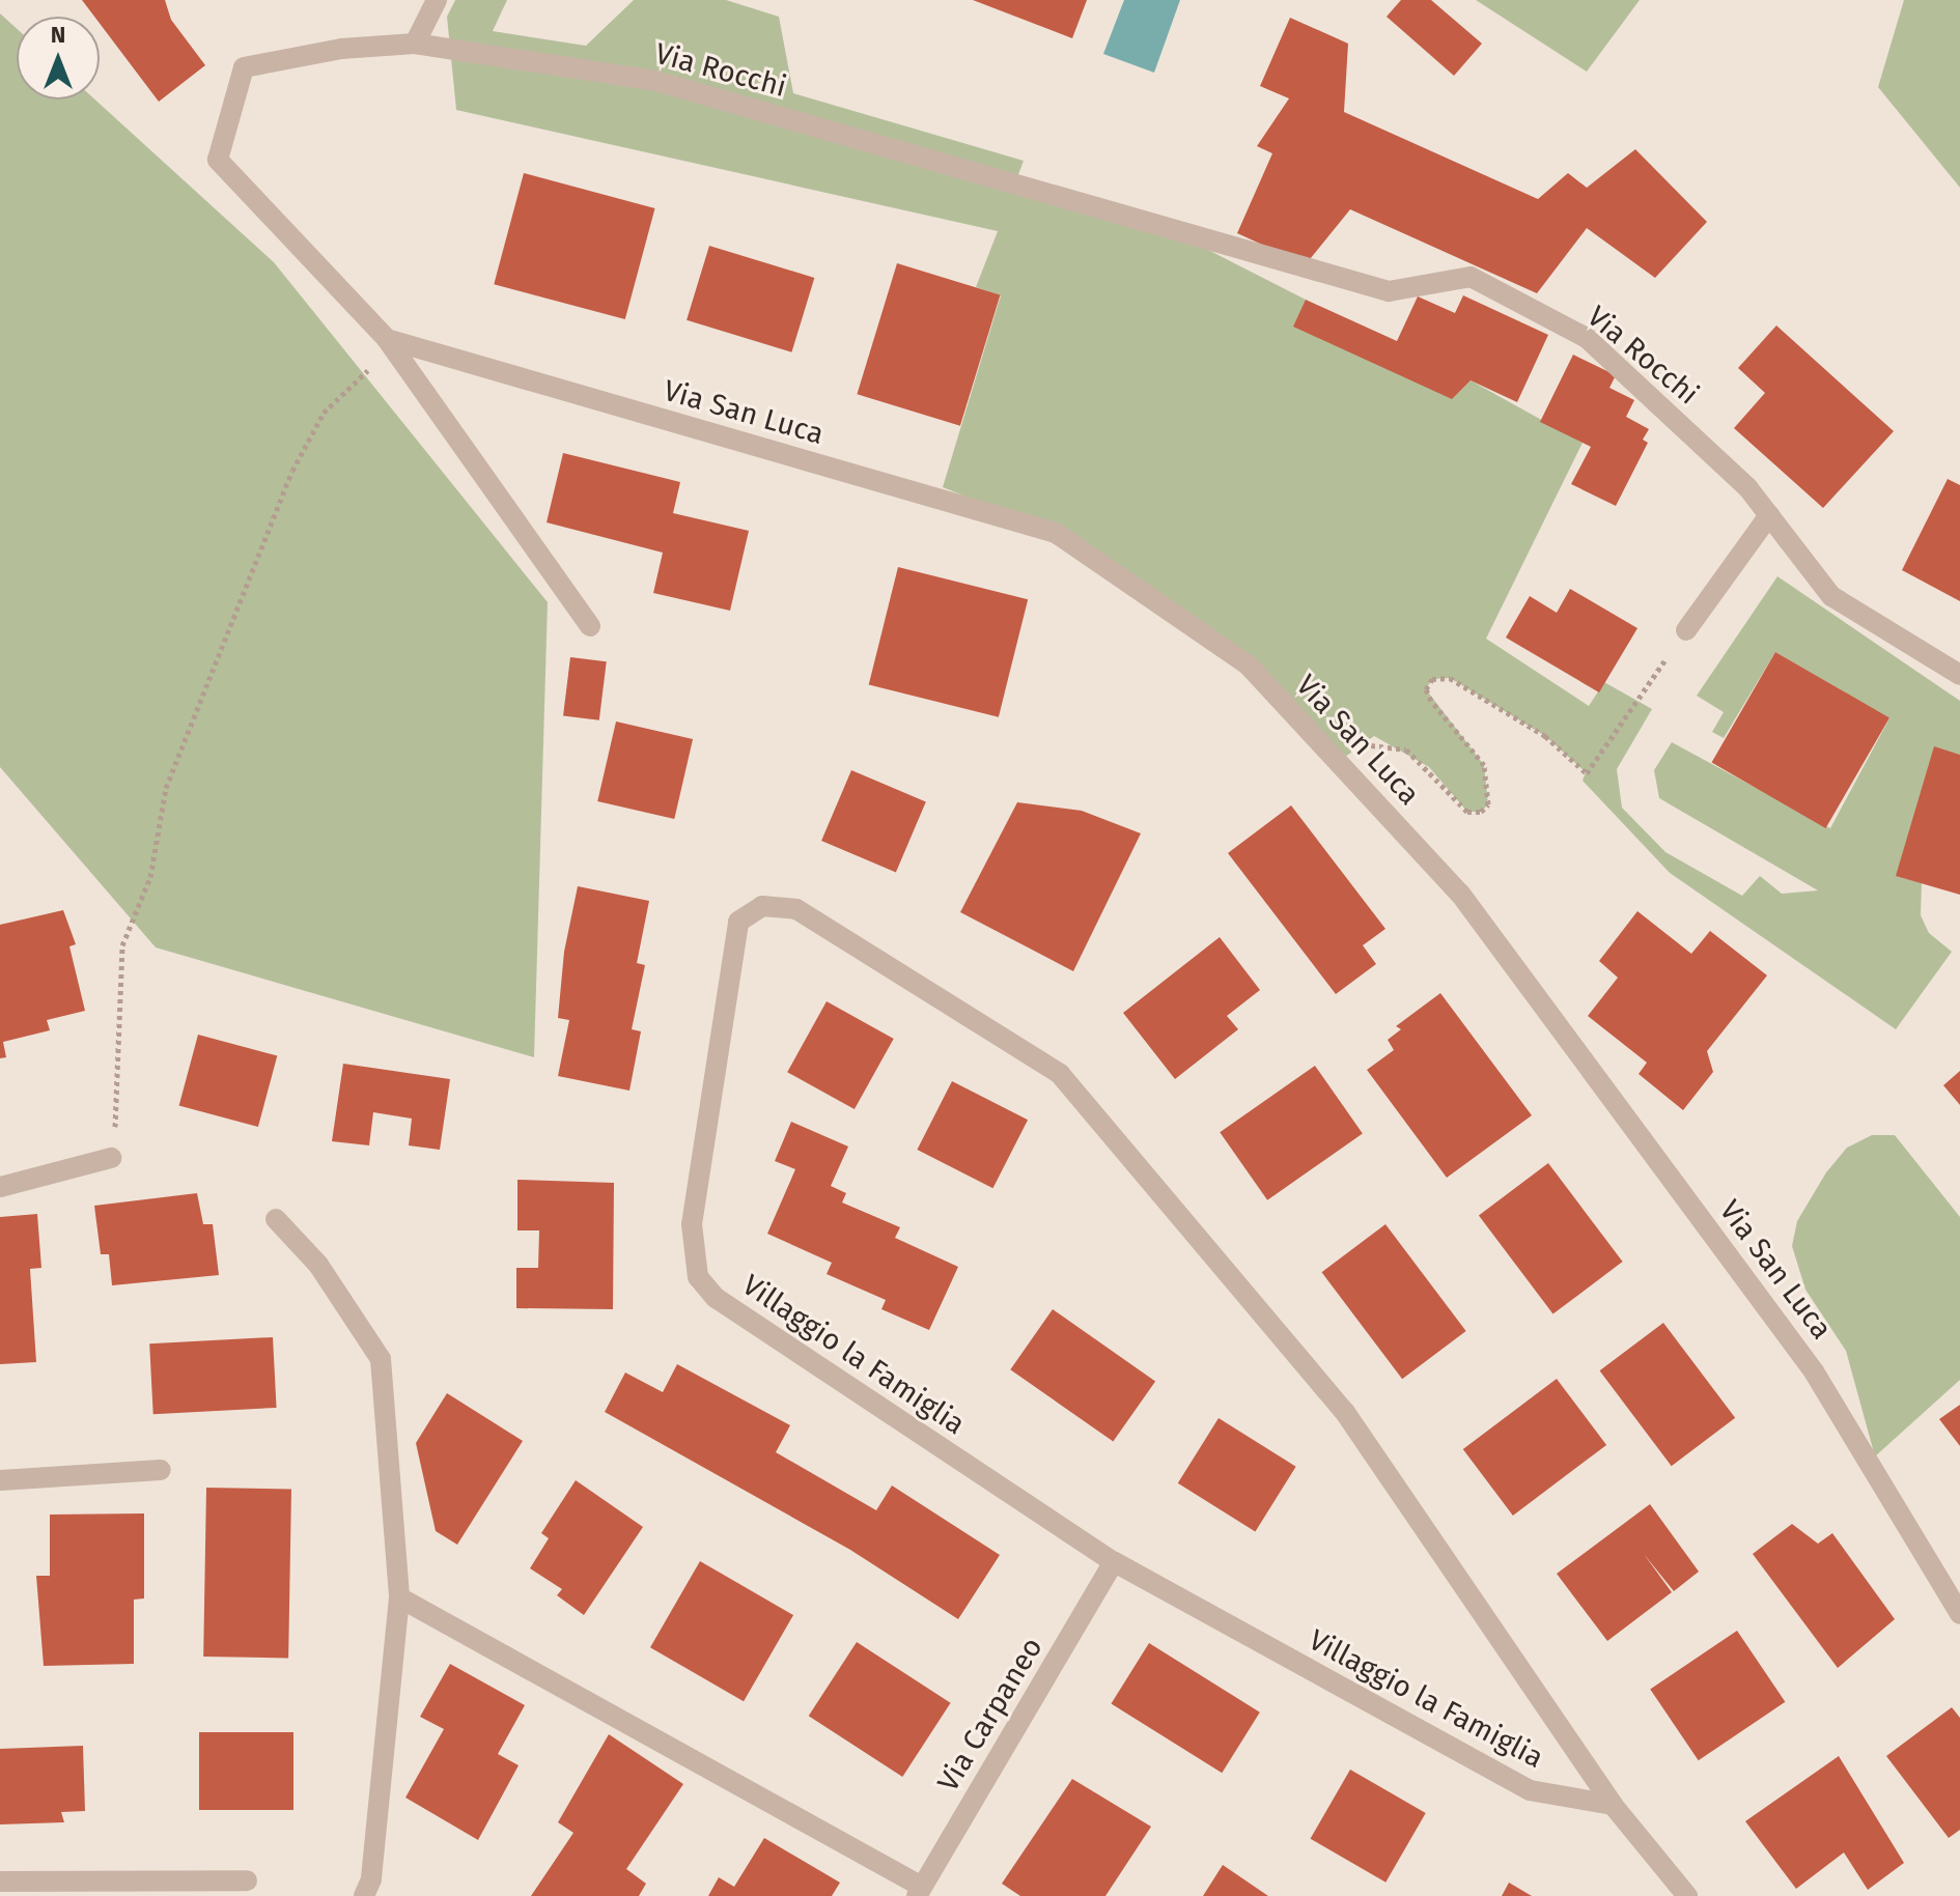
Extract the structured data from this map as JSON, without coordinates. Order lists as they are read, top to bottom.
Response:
{
  "streets": {
    "street": [
      "Via Rocchi",
      "Via San Luca",
      "Villaggio la Famiglia",
      "Via Carpaneo"
    ]
  },
  "crossings": [
    ["Via Rocchi", "Via San Luca"],
    ["Villaggio la Famiglia", "Via Carpaneo"]
  ],
  "north": "top"
}
